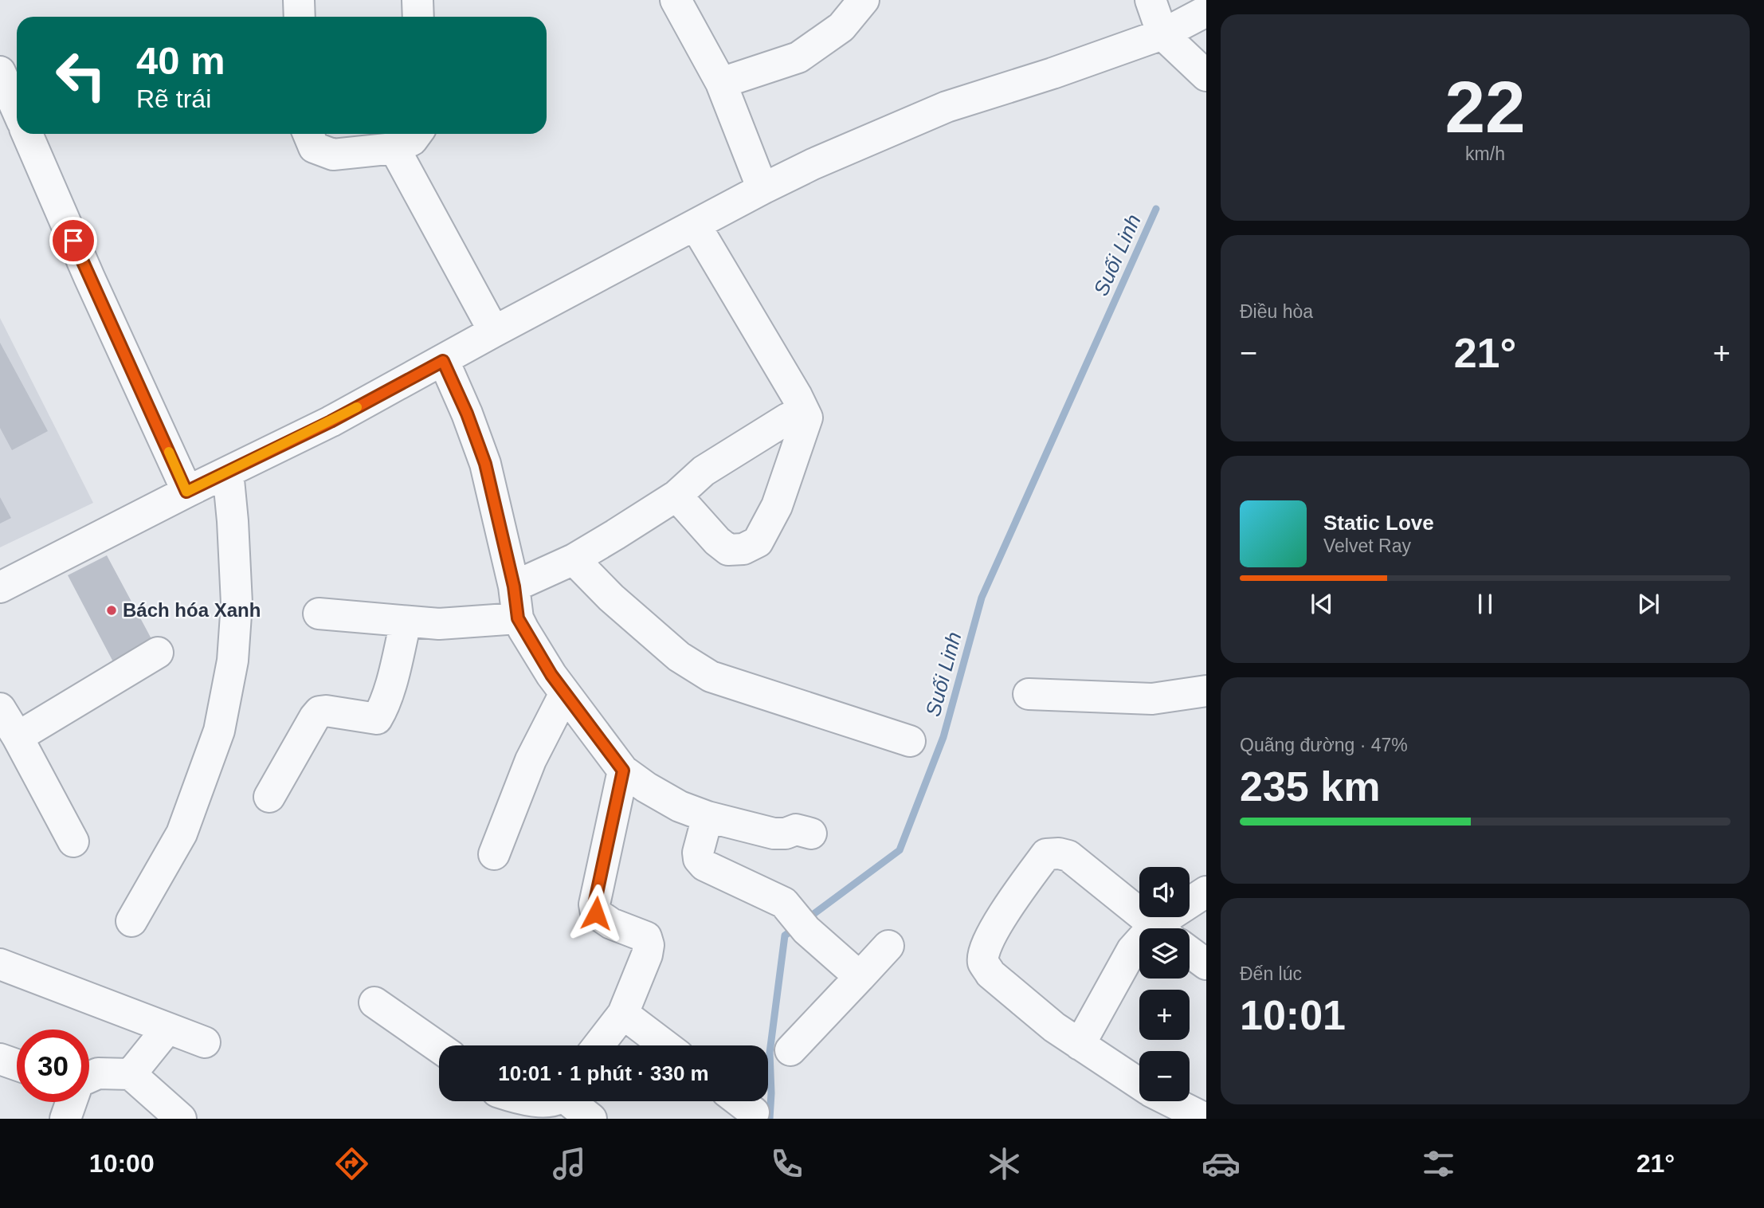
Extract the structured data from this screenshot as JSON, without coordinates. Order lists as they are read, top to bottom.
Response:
{
  "water": ["Suối Linh"],
  "places": ["Bách hóa Xanh"],
  "page": {
    "tile": [
      ["22", "km/h"],
      "Điều hòa",
      ["Quãng đường · 47%", "235 km"],
      ["Đến lúc", "10:01"]
    ],
    "turn": ["40 m", "Rẽ trái"],
    "heat": ["−", "21°", "+"],
    "song": ["Static Love", "Velvet Ray"],
    "map_buttons": ["+", "−"],
    "limit": "30",
    "trip": "10:01 · 1 phút · 330 m",
    "tabs": ["10:00", "21°"]
  }
}
